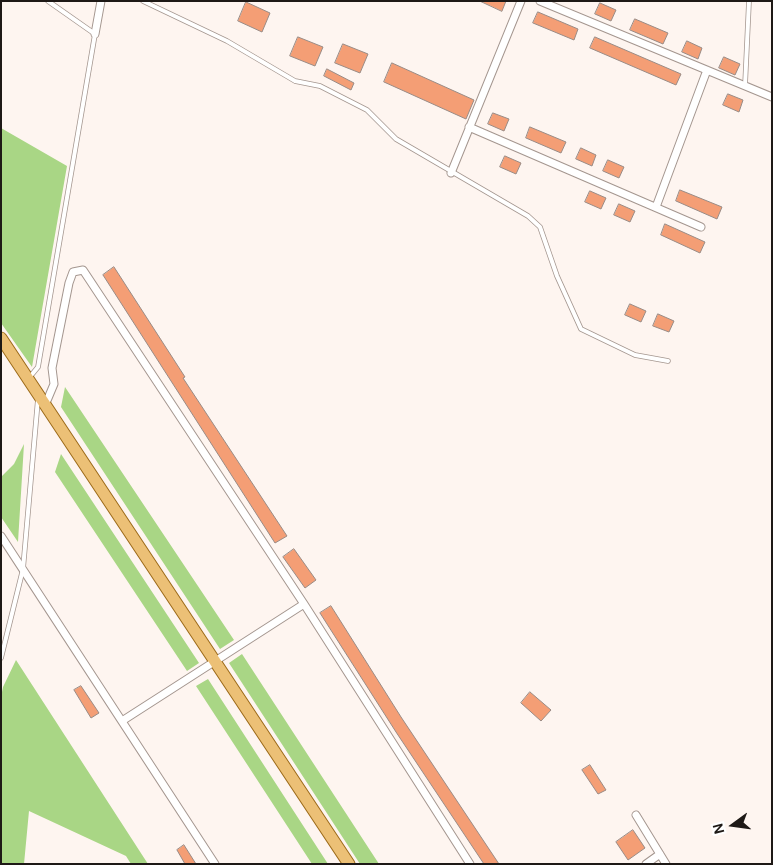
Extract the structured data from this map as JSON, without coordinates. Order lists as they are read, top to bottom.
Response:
{
  "north": "left"
}
